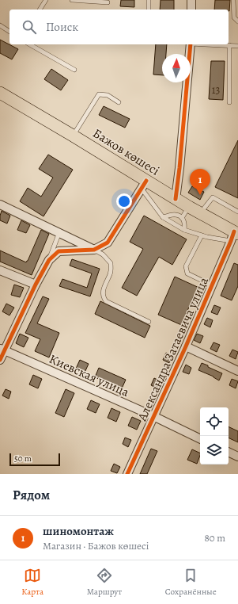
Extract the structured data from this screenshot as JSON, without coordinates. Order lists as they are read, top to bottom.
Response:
{
  "streets": {
    "main road": ["Бажов көшесі"],
    "street": ["Александра Затаевича улица", "Киевская улица"]
  },
  "crossings": [
    ["Бажов көшесі", "Александра Затаевича улица"],
    ["Александра Затаевича улица", "Киевская улица"]
  ],
  "house_numbers": ["13"],
  "scale_bar": "50 m",
  "north": "top",
  "page": {
    "search": "Поиск",
    "pins": "1",
    "scale": "50 m",
    "heading": "Рядом",
    "list": [
      {
        "mark": "1",
        "name": "шиномонтаж",
        "note": "Магазин · Бажов көшесі",
        "value": "80 m"
      }
    ],
    "nav": ["Карта", "Маршрут", "Сохранённые"]
  }
}
